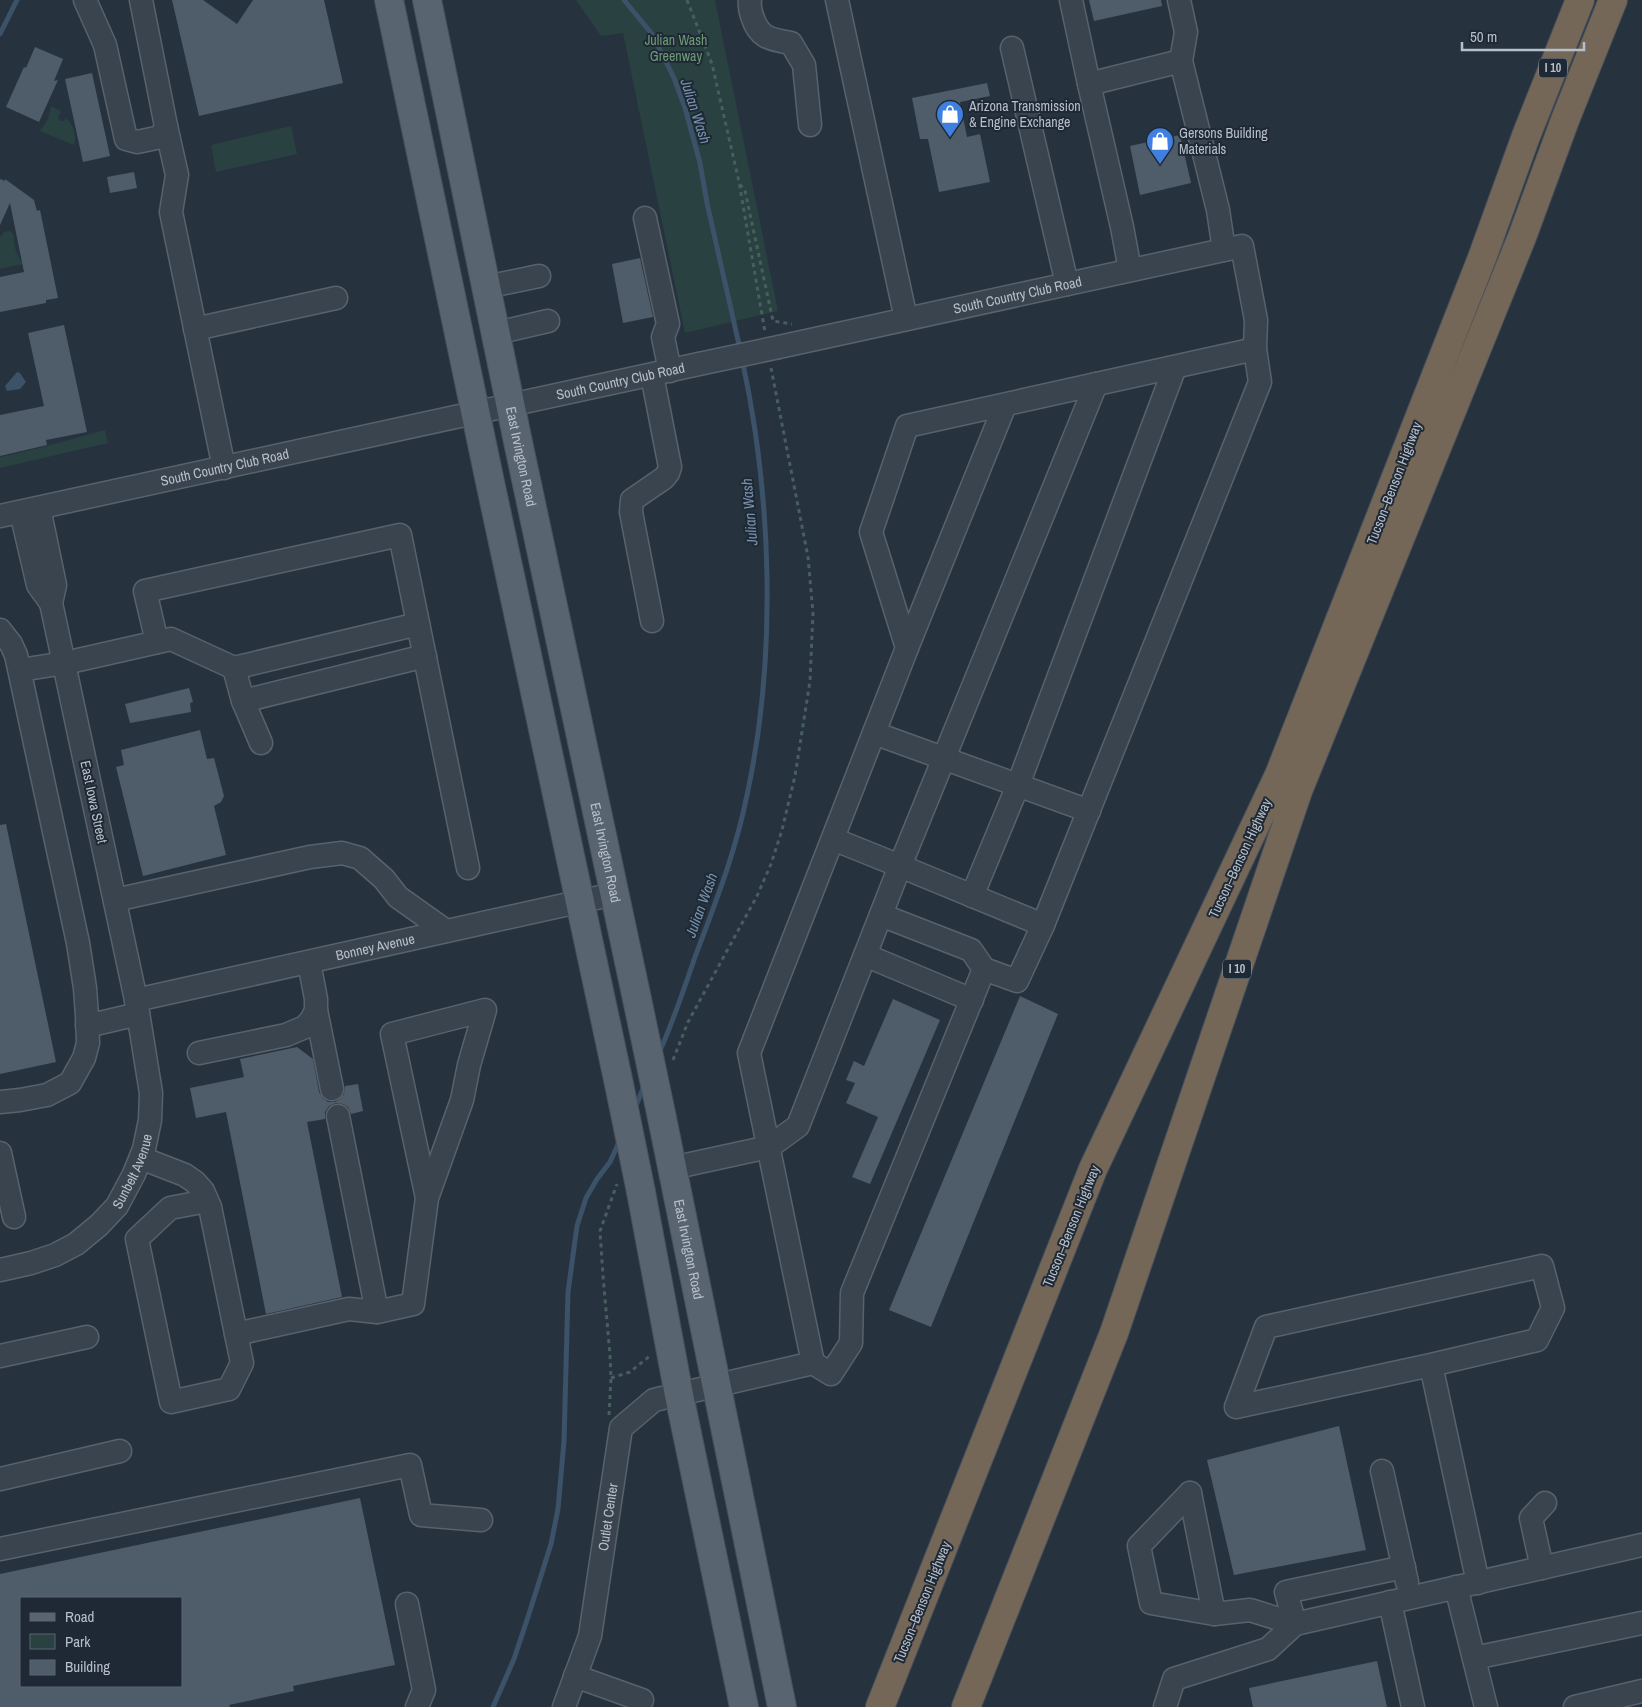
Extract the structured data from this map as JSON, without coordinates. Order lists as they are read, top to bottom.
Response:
{
  "streets": {
    "highway": ["I 10", "Tucson–Benson Highway"],
    "main road": ["East Irvington Road"],
    "street": [
      "South Country Club Road",
      "East Iowa Street",
      "Bonney Avenue",
      "Sunbelt Avenue",
      "Outlet Center"
    ]
  },
  "crossings": [
    ["South Country Club Road", "East Irvington Road"],
    ["South Country Club Road", "East Iowa Street"],
    ["East Irvington Road", "Bonney Avenue"],
    ["East Irvington Road", "Outlet Center"],
    ["East Iowa Street", "Bonney Avenue"],
    ["East Iowa Street", "Sunbelt Avenue"],
    ["Bonney Avenue", "Sunbelt Avenue"]
  ],
  "water": ["Julian Wash"],
  "parks": ["Julian Wash Greenway"],
  "places": {
    "shop": ["Arizona Transmission & Engine Exchange", "Gersons Building Materials"]
  },
  "legend": ["Road", "Park", "Building"],
  "scale_bar": "50 m"
}
